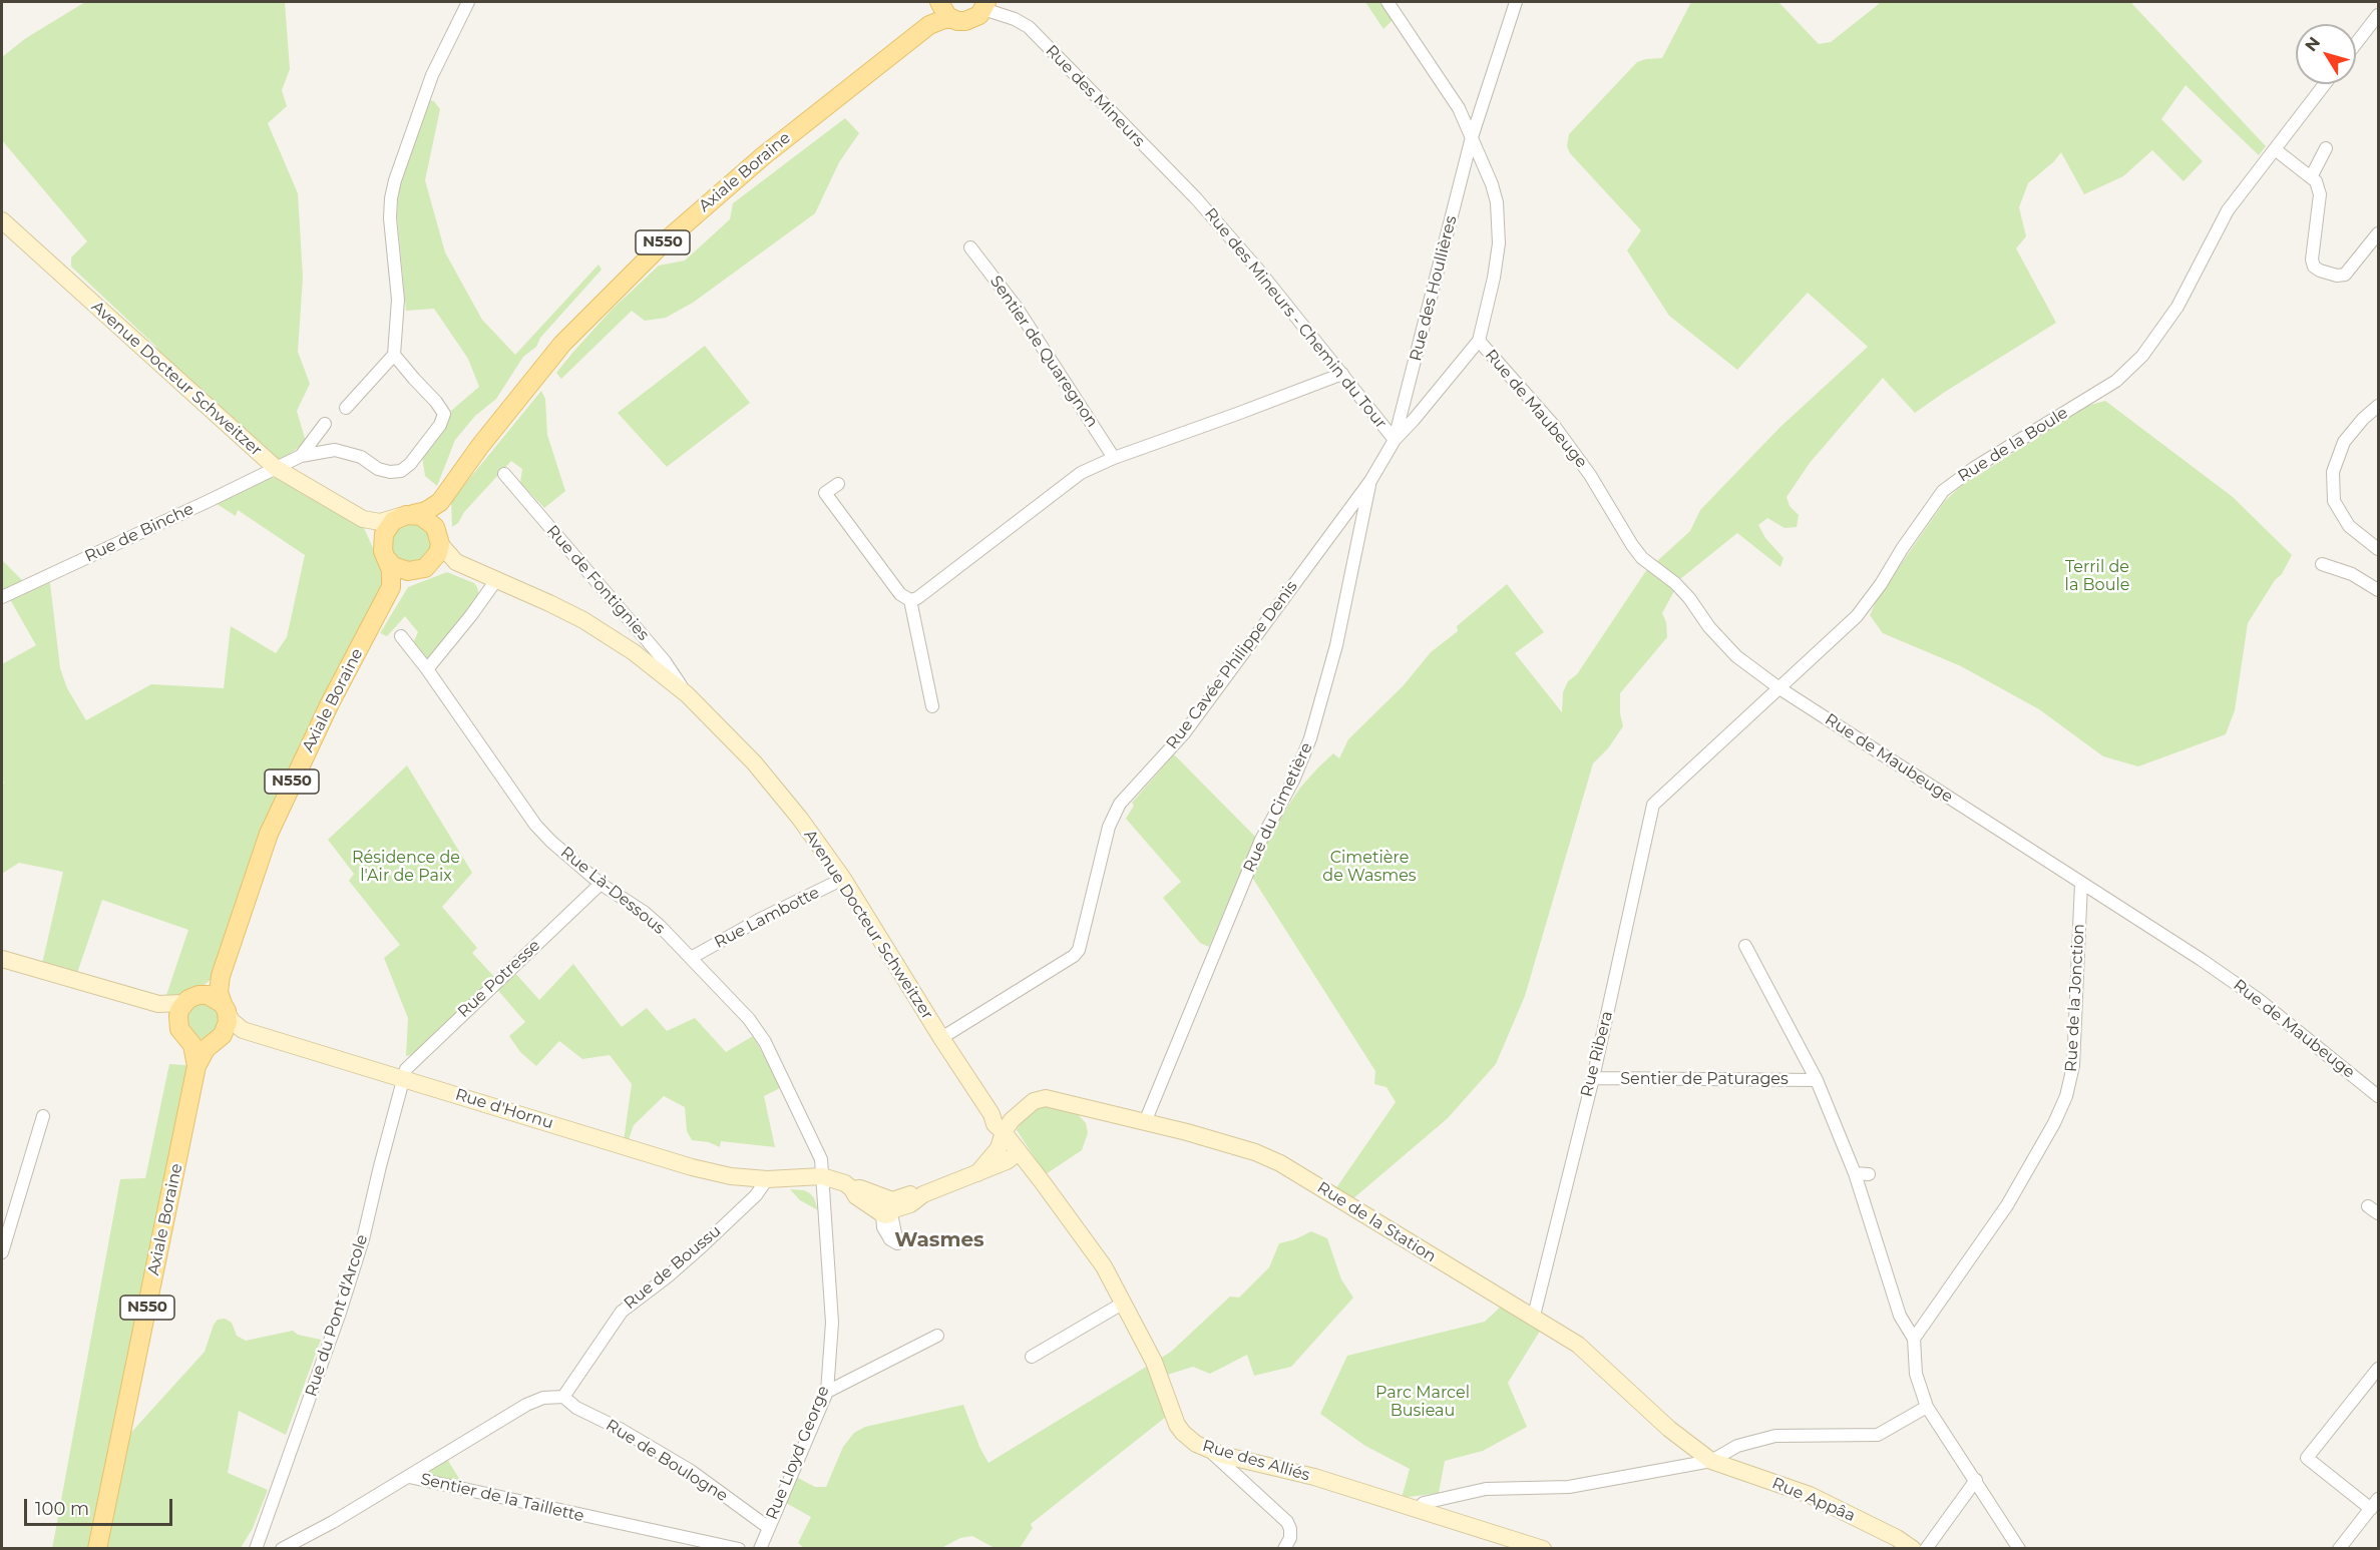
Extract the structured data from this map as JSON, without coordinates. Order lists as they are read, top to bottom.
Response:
{
  "streets": {
    "main road": ["Axiale Boraine", "N550"],
    "street": [
      "Rue des Mineurs",
      "Rue des Houllières",
      "Rue des Mineurs - Chemin du Tour",
      "Sentier de Quaregnon",
      "Avenue Docteur Schweitzer",
      "Rue de Maubeuge",
      "Rue de la Boule",
      "Rue de Binche",
      "Rue de Fontignies",
      "Rue Cavée Philippe Denis",
      "Rue du Cimetière",
      "Rue Là-Dessous",
      "Rue Lambotte",
      "Rue Potresse",
      "Rue de la Jonction",
      "Rue Ribera",
      "Sentier de Paturages",
      "Rue d'Hornu",
      "Rue de la Station",
      "Rue de Boussu",
      "Rue du Pont d'Arcole",
      "Rue Lloyd George",
      "Rue de Boulogne",
      "Rue des Alliés",
      "Sentier de la Taillette",
      "Rue Appâa"
    ]
  },
  "crossings": [
    ["Rue des Mineurs", "N550"],
    ["Rue des Mineurs", "Rue des Mineurs - Chemin du Tour"],
    ["Axiale Boraine", "N550"],
    ["Rue des Houllières", "Rue des Mineurs - Chemin du Tour"],
    ["Rue des Houllières", "Rue Cavée Philippe Denis"],
    ["Rue des Mineurs - Chemin du Tour", "Rue Cavée Philippe Denis"],
    ["Avenue Docteur Schweitzer", "Rue de Binche"],
    ["Avenue Docteur Schweitzer", "Rue de Fontignies"],
    ["Avenue Docteur Schweitzer", "Rue Cavée Philippe Denis"],
    ["Avenue Docteur Schweitzer", "Rue Lambotte"],
    ["Avenue Docteur Schweitzer", "Rue de la Station"],
    ["Rue de Maubeuge", "Rue de la Boule"],
    ["Rue de Maubeuge", "Rue de la Jonction"],
    ["Rue de la Boule", "Rue Ribera"],
    ["Rue Cavée Philippe Denis", "Rue du Cimetière"],
    ["Rue du Cimetière", "Rue de la Station"],
    ["Rue Là-Dessous", "Rue Lambotte"],
    ["Rue Là-Dessous", "Rue Potresse"],
    ["Rue Là-Dessous", "Rue d'Hornu"],
    ["Rue Là-Dessous", "Rue Lloyd George"],
    ["Rue Potresse", "Rue d'Hornu"],
    ["Rue Potresse", "Rue du Pont d'Arcole"],
    ["Rue Ribera", "Sentier de Paturages"],
    ["Rue Ribera", "Rue de la Station"],
    ["Rue d'Hornu", "Rue de Boussu"],
    ["Rue d'Hornu", "Rue du Pont d'Arcole"],
    ["Rue d'Hornu", "Rue Lloyd George"],
    ["Rue de la Station", "Rue Appâa"],
    ["Rue de Boussu", "Rue de Boulogne"],
    ["Rue Lloyd George", "Rue de Boulogne"]
  ],
  "districts": ["Wasmes"],
  "parks": [
    "Terril de la Boule",
    "Résidence de l'Air de Paix",
    "Cimetière de Wasmes",
    "Parc Marcel Busieau"
  ],
  "scale_bar": "100 m",
  "north": "top left"
}
